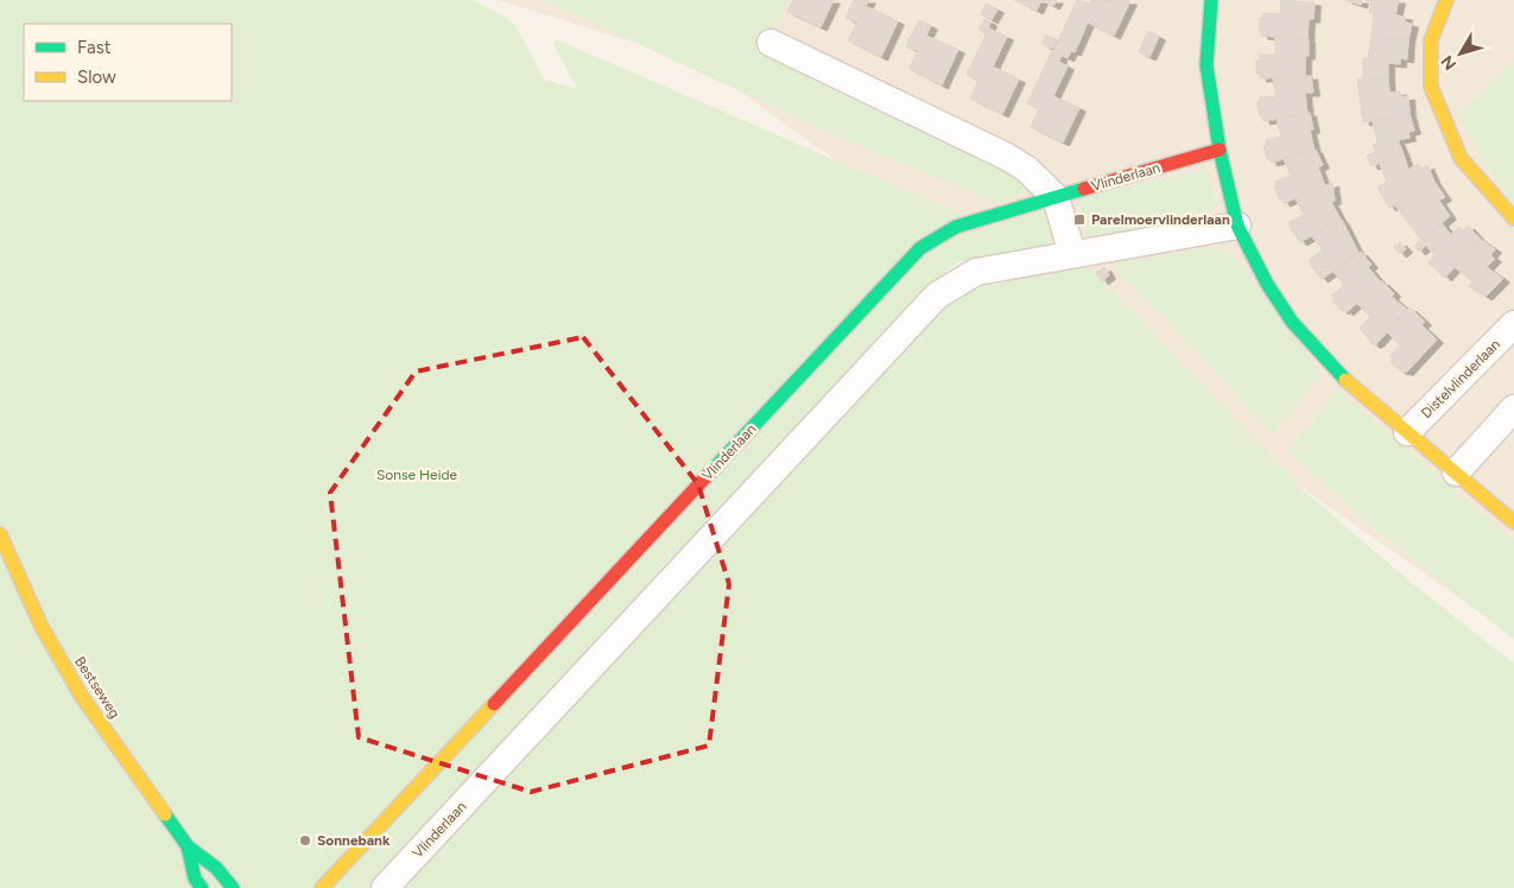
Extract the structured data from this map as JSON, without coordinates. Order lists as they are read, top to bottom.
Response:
{
  "streets": {
    "street": ["Vlinderlaan", "Distelvlinderlaan", "Bestseweg"]
  },
  "parks": ["Sonse Heide"],
  "places": {
    "transit": ["Parelmoervlinderlaan"],
    "other": ["Sonnebank"]
  },
  "legend": ["Fast", "Slow"],
  "north": "bottom left"
}
